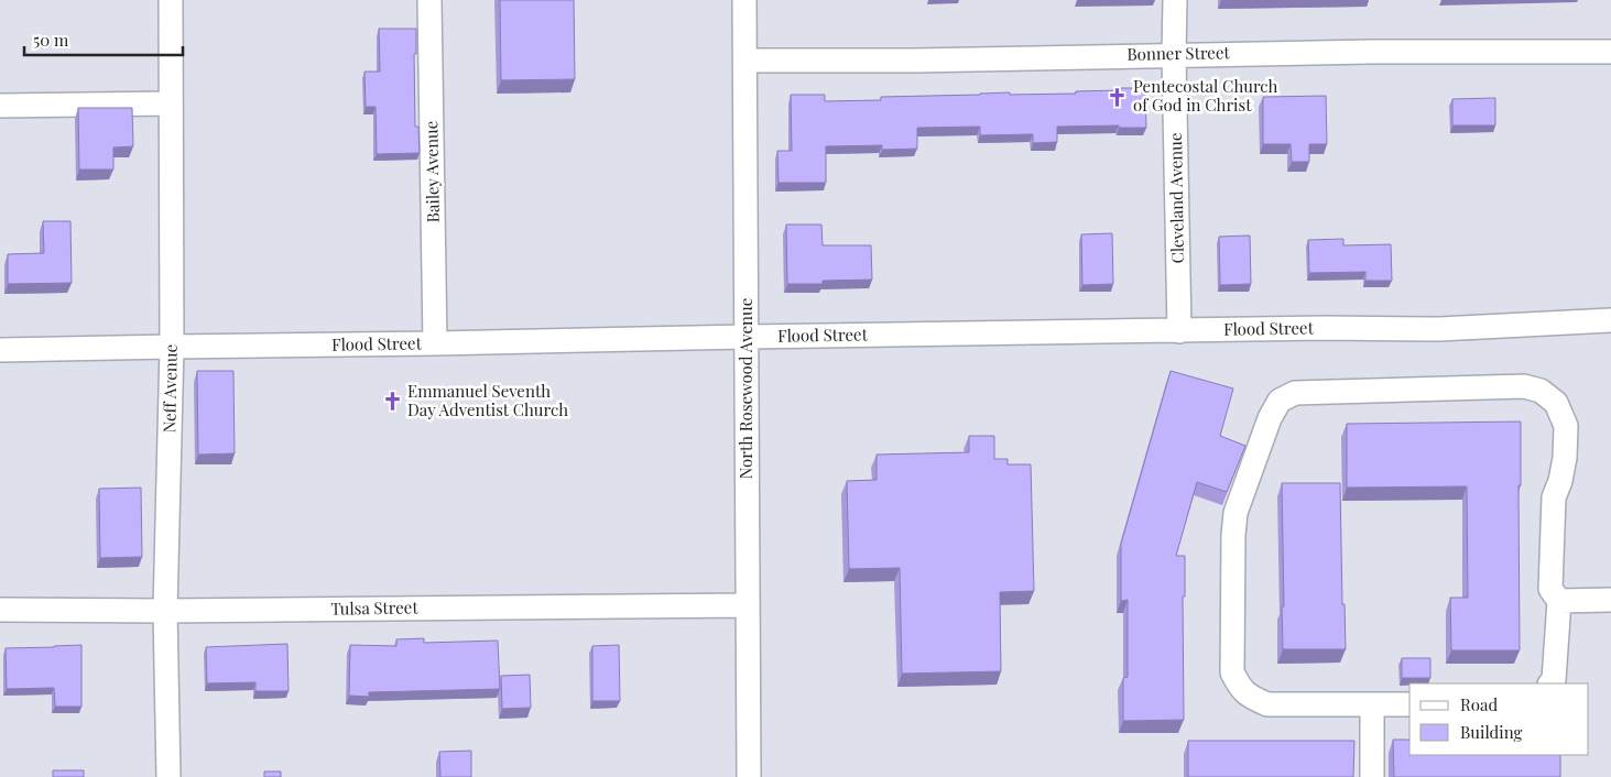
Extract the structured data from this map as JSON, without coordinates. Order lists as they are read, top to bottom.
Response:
{
  "streets": {
    "street": [
      "Bonner Street",
      "Bailey Avenue",
      "Cleveland Avenue",
      "Flood Street",
      "Neff Avenue",
      "North Rosewood Avenue",
      "Tulsa Street"
    ]
  },
  "crossings": [
    ["Bonner Street", "Cleveland Avenue"],
    ["Bonner Street", "North Rosewood Avenue"],
    ["Bailey Avenue", "Flood Street"],
    ["Cleveland Avenue", "Flood Street"],
    ["Flood Street", "Neff Avenue"],
    ["Flood Street", "North Rosewood Avenue"],
    ["Neff Avenue", "Tulsa Street"],
    ["North Rosewood Avenue", "Tulsa Street"]
  ],
  "places": {
    "church": ["Pentecostal Church of God in Christ", "Emmanuel Seventh Day Adventist Church"]
  },
  "legend": ["Road", "Building"],
  "scale_bar": "50 m"
}
